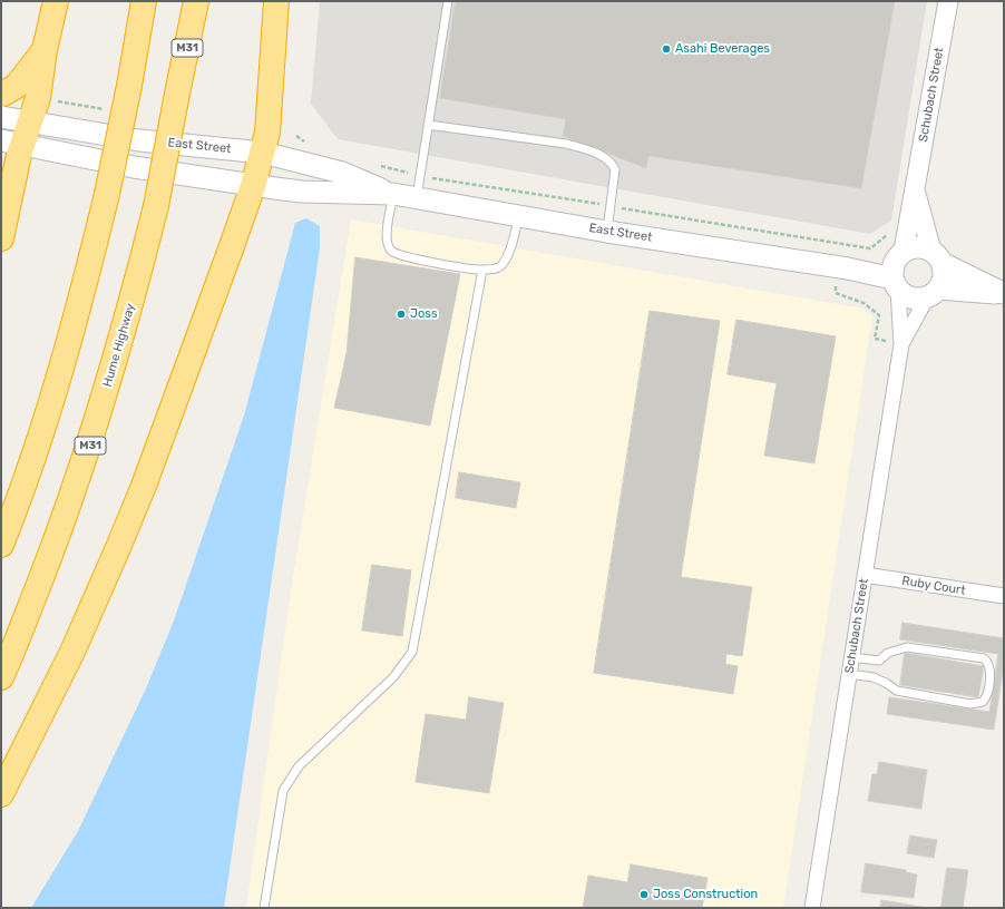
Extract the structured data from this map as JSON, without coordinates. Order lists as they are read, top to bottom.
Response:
{
  "streets": {
    "highway": ["M31", "Hume Highway"],
    "main road": ["East Street"],
    "street": ["Schubach Street", "Ruby Court"]
  },
  "crossings": [
    ["Schubach Street", "East Street"],
    ["Schubach Street", "Ruby Court"]
  ],
  "places": ["Asahi Beverages", "Joss", "Joss Construction"]
}
